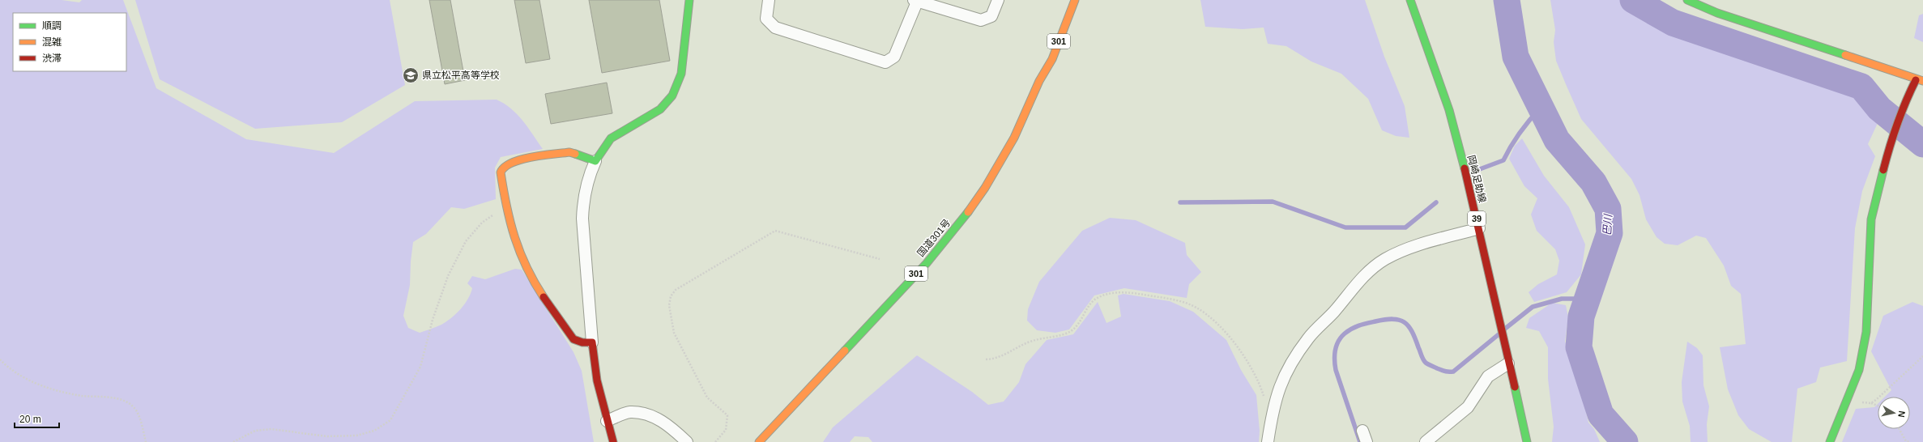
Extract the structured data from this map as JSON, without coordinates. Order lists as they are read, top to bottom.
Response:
{
  "streets": {
    "main road": [
      "301",
      "岡崎足助線",
      "39",
      "国道301号"
    ]
  },
  "water": ["巴川"],
  "places": {
    "school or university": ["県立松平高等学校"]
  },
  "legend": ["順調", "混雑", "渋滞"],
  "scale_bar": "20 m",
  "north": "right"
}
